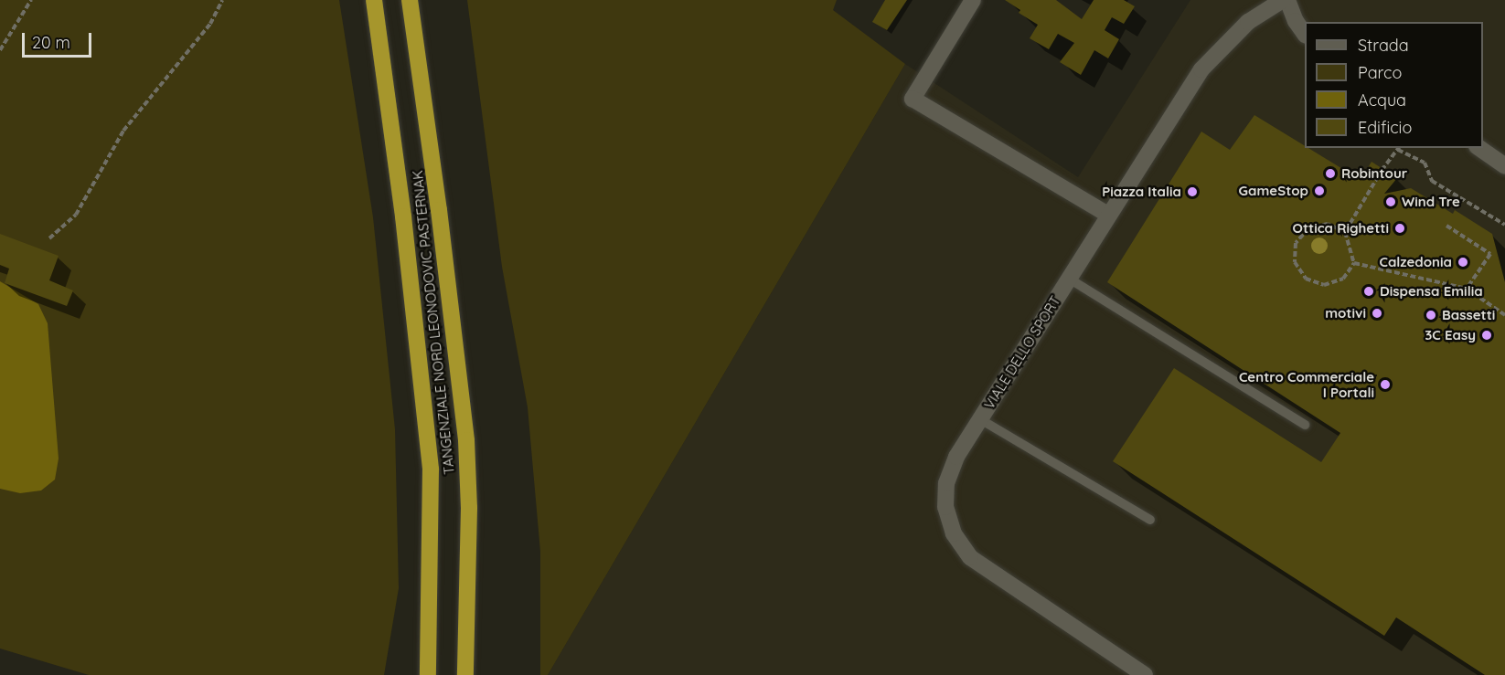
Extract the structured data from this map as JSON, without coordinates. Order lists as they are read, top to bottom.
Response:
{
  "streets": {
    "highway": ["TANGENZIALE NORD LEONODOVIC PASTERNAK"],
    "street": ["VIALE DELLO SPORT"]
  },
  "places": [
    "Robintour",
    "GameStop",
    "Piazza Italia",
    "Wind Tre",
    "Ottica Righetti",
    "Calzedonia",
    "Dispensa Emilia",
    "motivi",
    "Bassetti",
    "3C Easy",
    "Centro Commerciale I Portali"
  ],
  "legend": [
    "Strada",
    "Parco",
    "Acqua",
    "Edificio"
  ],
  "scale_bar": "20 m"
}
